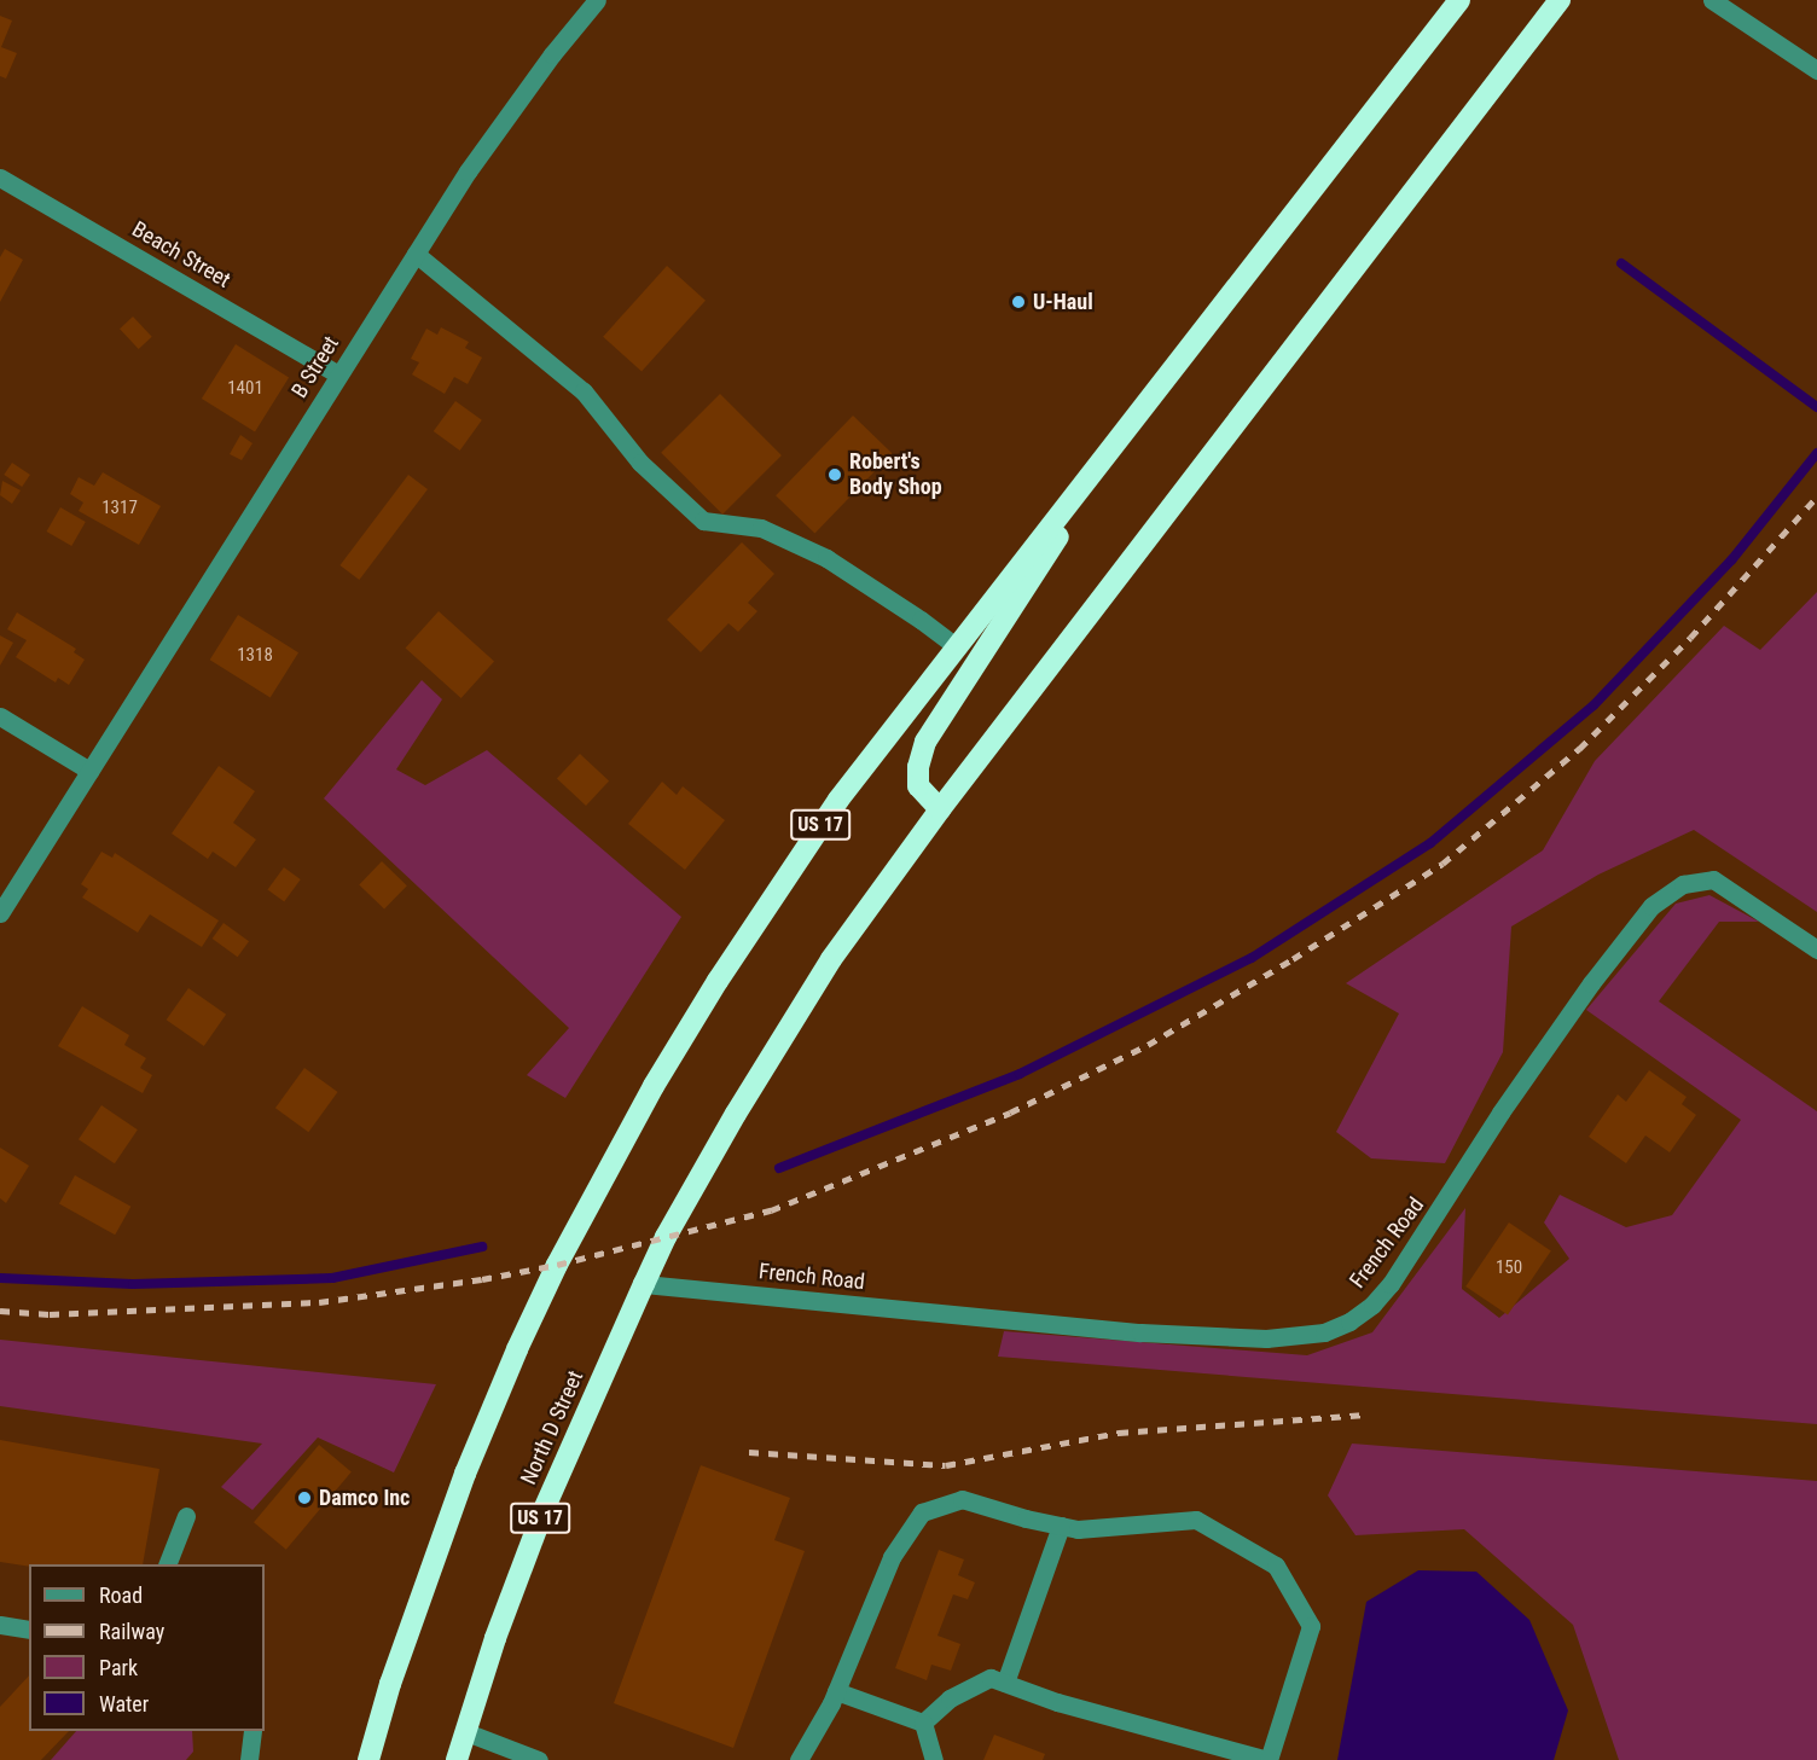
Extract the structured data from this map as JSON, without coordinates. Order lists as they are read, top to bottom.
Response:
{
  "streets": {
    "highway": ["US 17", "North D Street"],
    "street": ["Beach Street", "B Street", "French Road"]
  },
  "crossings": [
    ["Beach Street", "B Street"],
    ["US 17", "French Road"],
    ["US 17", "North D Street"],
    ["French Road", "North D Street"]
  ],
  "places": ["U-Haul", "Robert's Body Shop", "Damco Inc"],
  "house_numbers": [
    "1401",
    "1317",
    "1318",
    "150"
  ],
  "legend": [
    "Road",
    "Railway",
    "Park",
    "Water"
  ]
}
